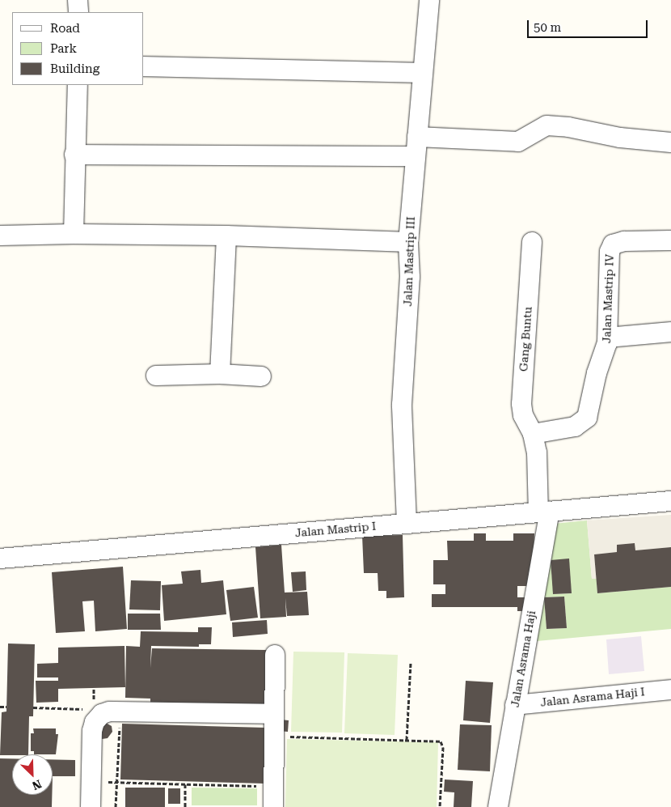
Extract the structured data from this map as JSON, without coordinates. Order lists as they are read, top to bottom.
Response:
{
  "streets": {
    "street": [
      "Jalan Mastrip III",
      "Jalan Mastrip IV",
      "Gang Buntu",
      "Jalan Mastrip I",
      "Jalan Asrama Haji",
      "Jalan Asrama Haji I"
    ]
  },
  "crossings": [
    ["Jalan Mastrip III", "Jalan Mastrip I"],
    ["Jalan Mastrip IV", "Gang Buntu"],
    ["Jalan Mastrip I", "Jalan Asrama Haji"],
    ["Jalan Asrama Haji", "Jalan Asrama Haji I"]
  ],
  "legend": ["Road", "Park", "Building"],
  "scale_bar": "50 m",
  "north": "bottom right"
}
